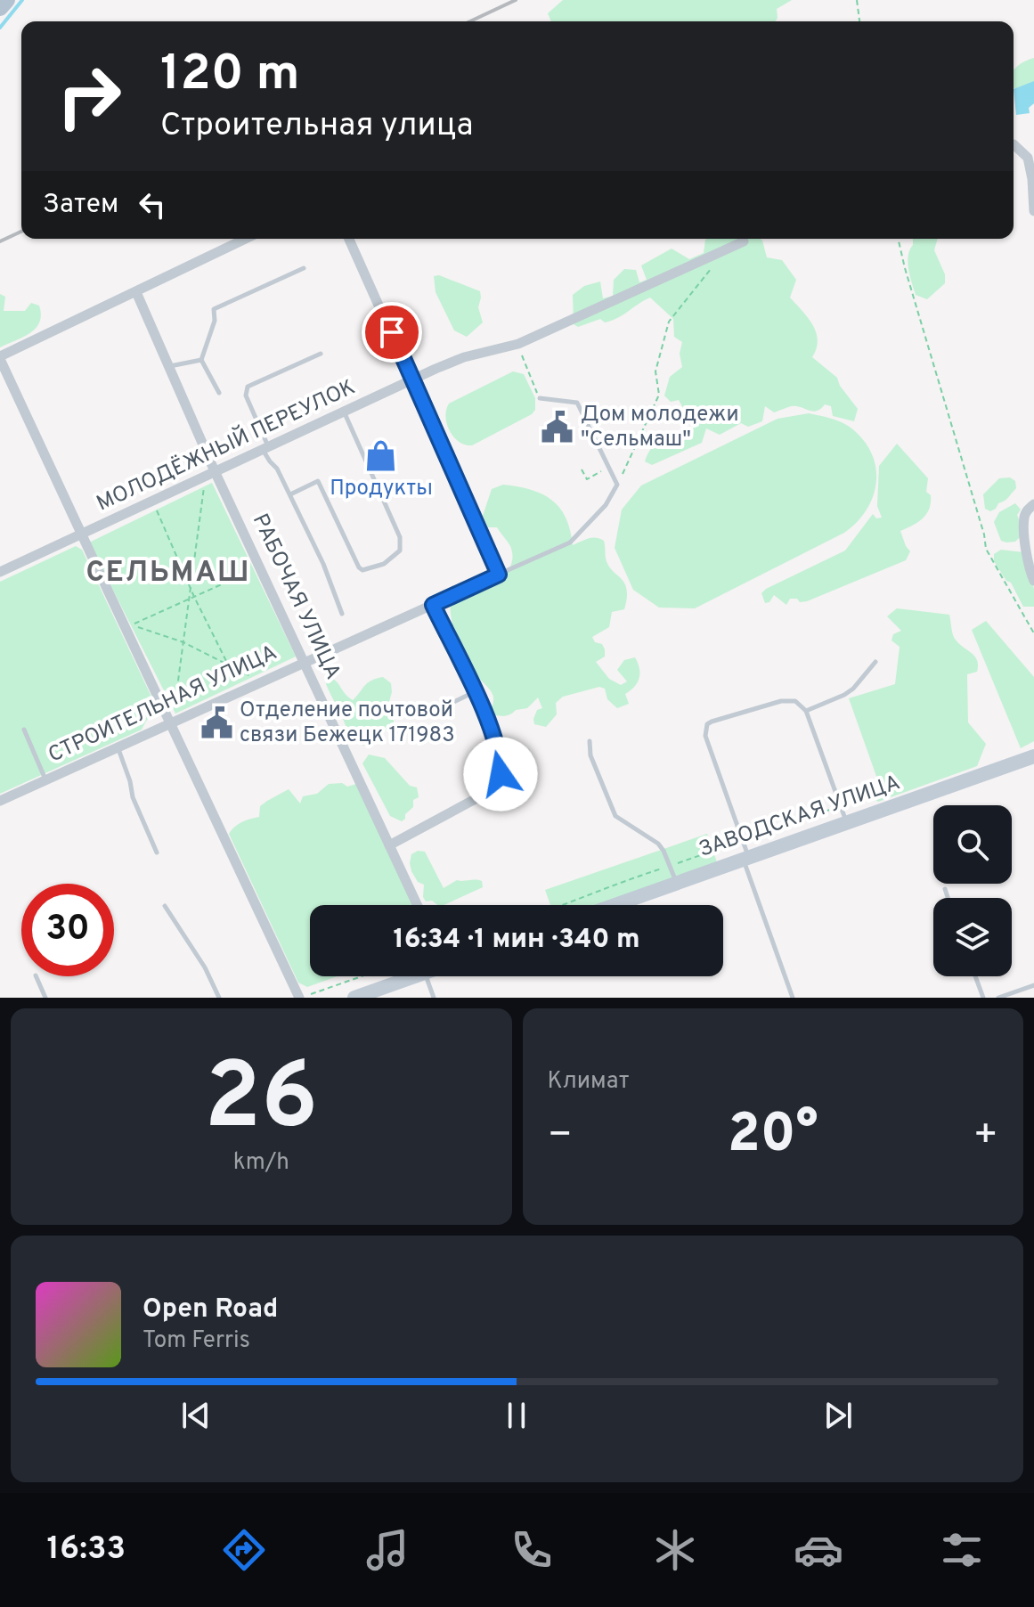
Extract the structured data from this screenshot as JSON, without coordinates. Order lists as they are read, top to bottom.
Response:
{
  "streets": {
    "street": [
      "МОЛОДЁЖНЫЙ ПЕРЕУЛОК",
      "РАБОЧАЯ УЛИЦА",
      "СТРОИТЕЛЬНАЯ УЛИЦА",
      "ЗАВОДСКАЯ УЛИЦА"
    ]
  },
  "crossings": [
    ["МОЛОДЁЖНЫЙ ПЕРЕУЛОК", "РАБОЧАЯ УЛИЦА"],
    ["РАБОЧАЯ УЛИЦА", "СТРОИТЕЛЬНАЯ УЛИЦА"]
  ],
  "districts": ["СЕЛЬМАШ"],
  "places": {
    "public building": ["Дом молодежи \"Сельмаш\"", "Отделение почтовой связи Бежецк 171983"],
    "shop": ["Продукты"]
  },
  "page": {
    "turn": ["120 m", "Строительная улица"],
    "then": "Затем",
    "limit": "30",
    "trip": "16:34 · 1 мин · 340 m",
    "tile": [
      ["26", "km/h"],
      "Климат"
    ],
    "heat": ["−", "20°", "+"],
    "song": ["Open Road", "Tom Ferris"],
    "tabs": "16:33"
  }
}
